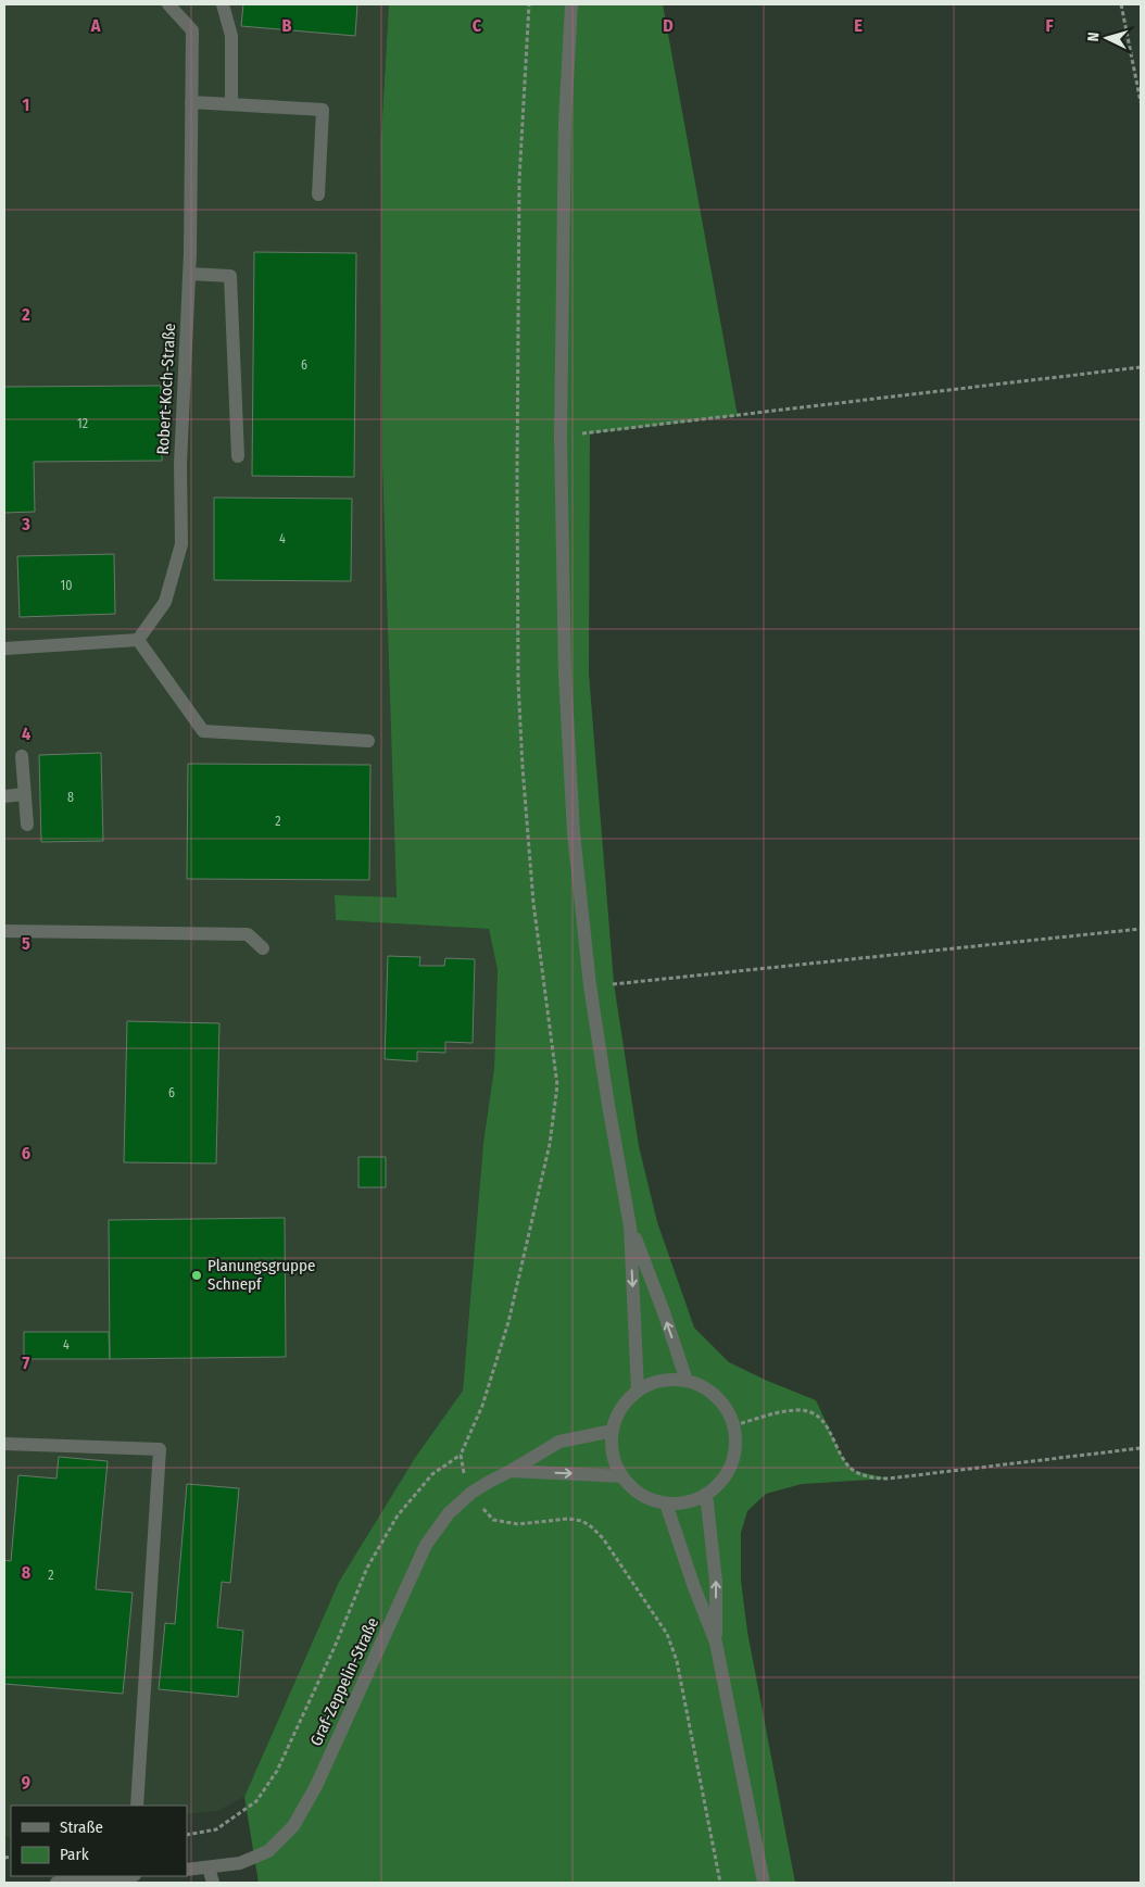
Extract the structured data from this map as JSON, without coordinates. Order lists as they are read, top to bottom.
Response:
{
  "streets": {
    "street": ["Robert-Koch-Straße", "Graf-Zeppelin-Straße"]
  },
  "places": ["Planungsgruppe Schnepf"],
  "house_numbers": [
    "6",
    "12",
    "4",
    "10",
    "8",
    "2",
    "6",
    "4",
    "2"
  ],
  "legend": ["Straße", "Park"],
  "north": "left",
  "grid": {
    "columns": [
      "A",
      "B",
      "C",
      "D",
      "E",
      "F"
    ],
    "rows": [
      "1",
      "2",
      "3",
      "4",
      "5",
      "6",
      "7",
      "8",
      "9"
    ]
  }
}
